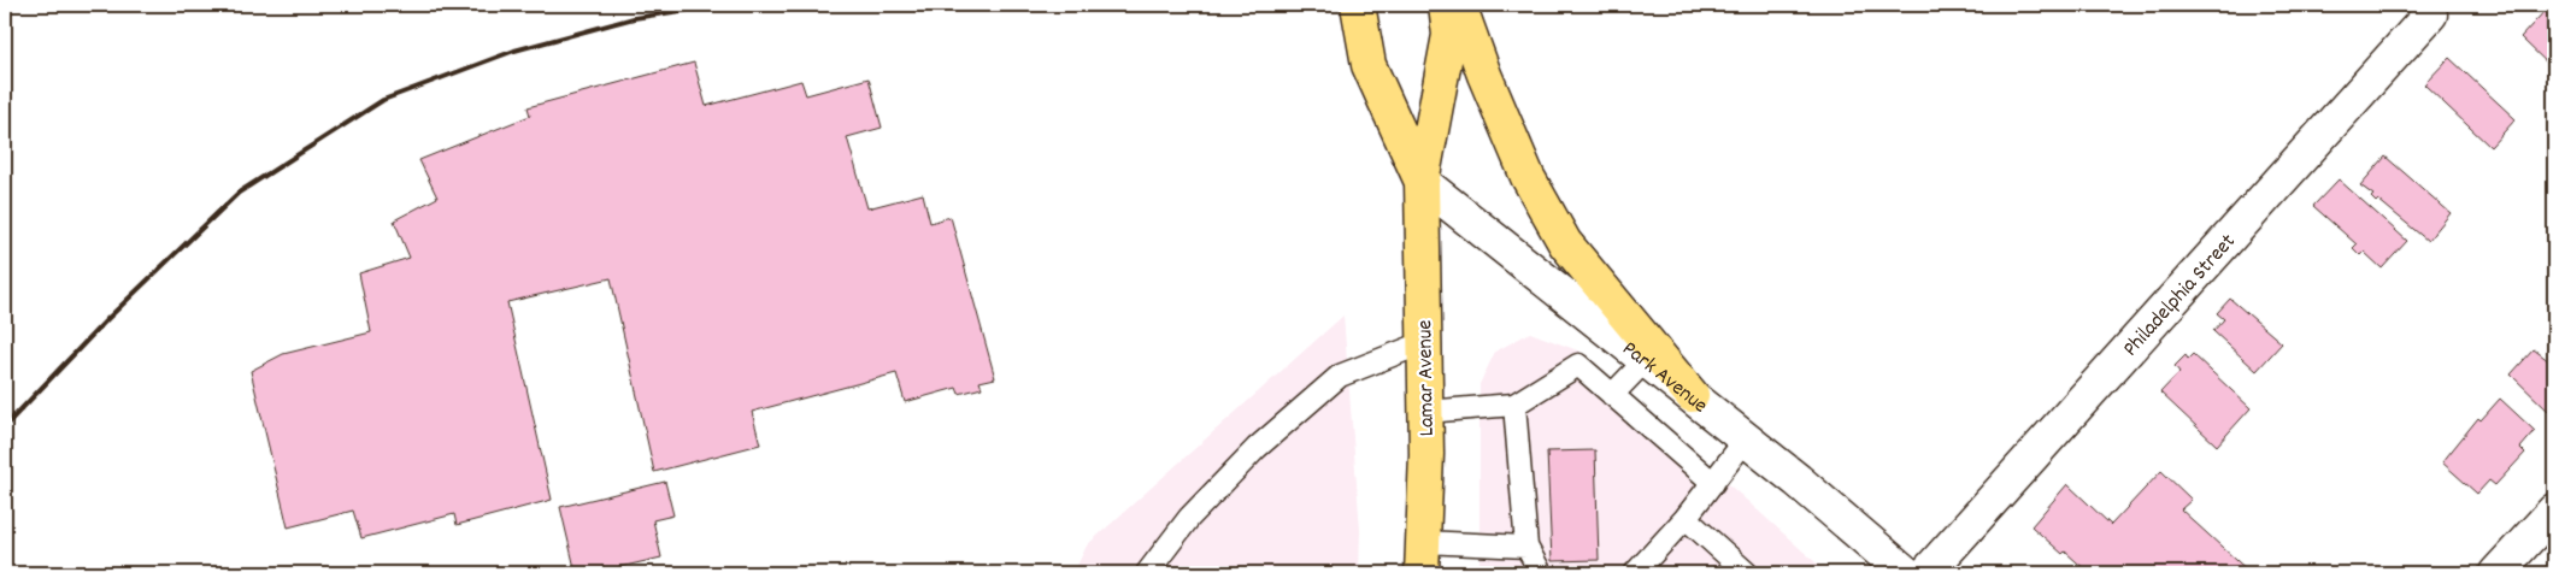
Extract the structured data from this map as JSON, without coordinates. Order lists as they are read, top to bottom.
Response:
{
  "streets": {
    "main road": ["Lamar Avenue"],
    "street": ["Philadelphia Street", "Park Avenue"]
  },
  "crossings": [
    ["Park Avenue", "Lamar Avenue"]
  ]
}
